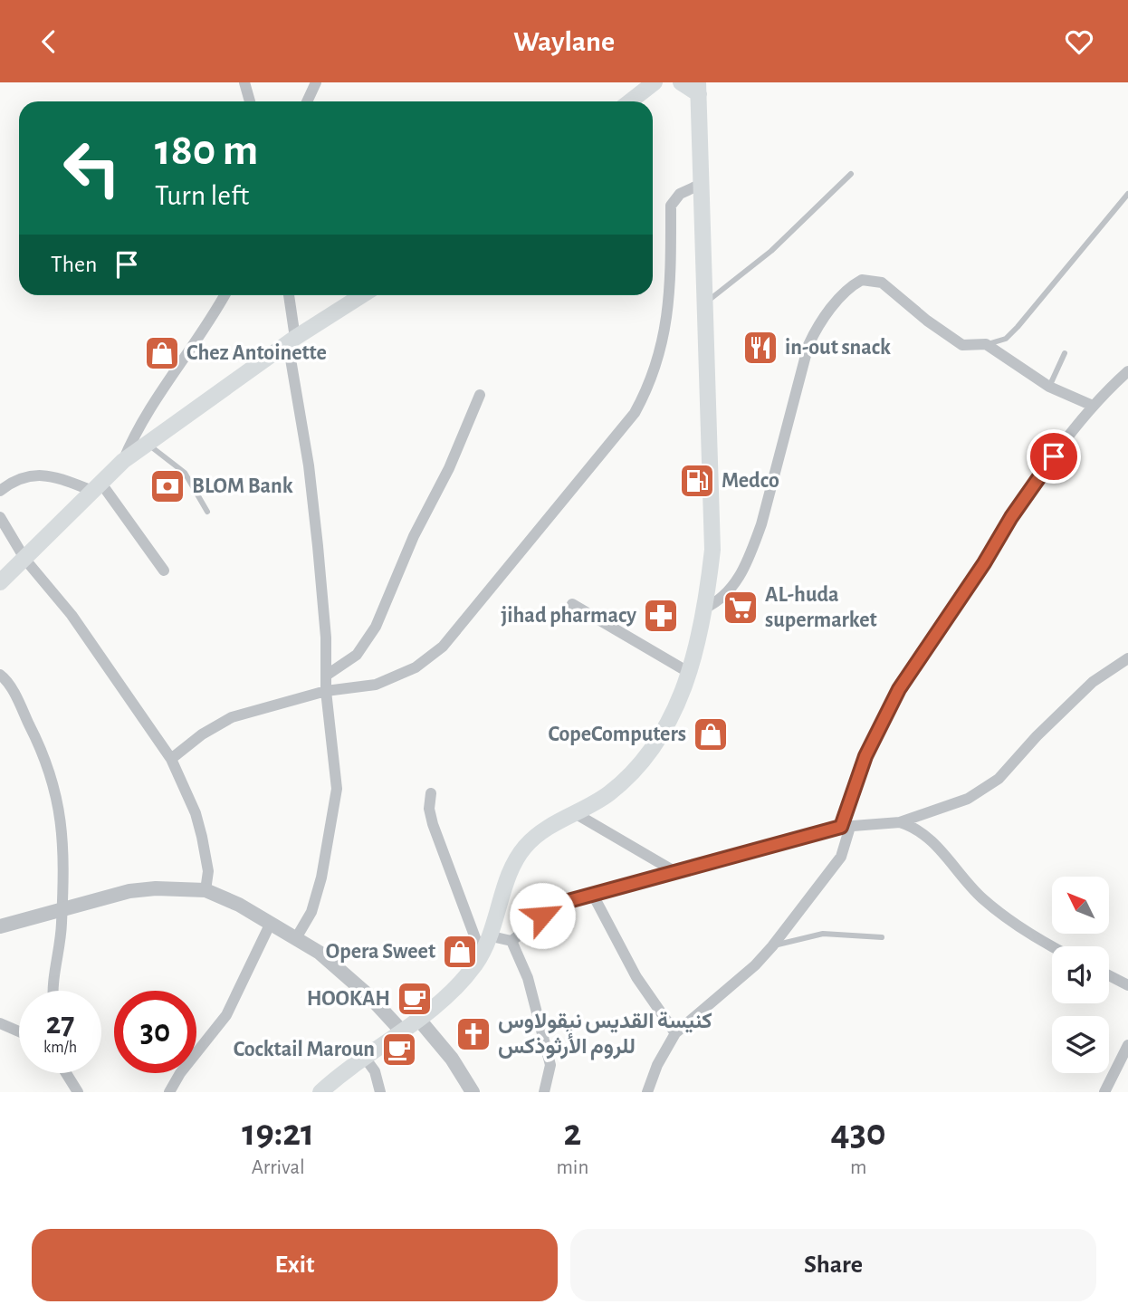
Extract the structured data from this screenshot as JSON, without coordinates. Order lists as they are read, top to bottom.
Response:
{
  "places": {
    "restaurant": ["in-out snack"],
    "shop": ["Chez Antoinette", "CopeComputers", "Opera Sweet"],
    "fuel station": ["Medco"],
    "bank": ["BLOM Bank"],
    "supermarket": ["AL-huda supermarket"],
    "pharmacy": ["jihad pharmacy"],
    "cafe": ["HOOKAH", "Cocktail Maroun"],
    "church": ["كنيسة القديس نيقولاوس للروم الأرثوذكس"]
  },
  "north": "top left",
  "page": {
    "header": "Waylane",
    "turn": ["180 m", "Turn left"],
    "then": "Then",
    "speed": "27 km/h",
    "limit": "30",
    "eta": [
      "19:21",
      "Arrival",
      "2",
      "min",
      "430",
      "m"
    ],
    "buttons": ["Exit", "Share"]
  }
}
